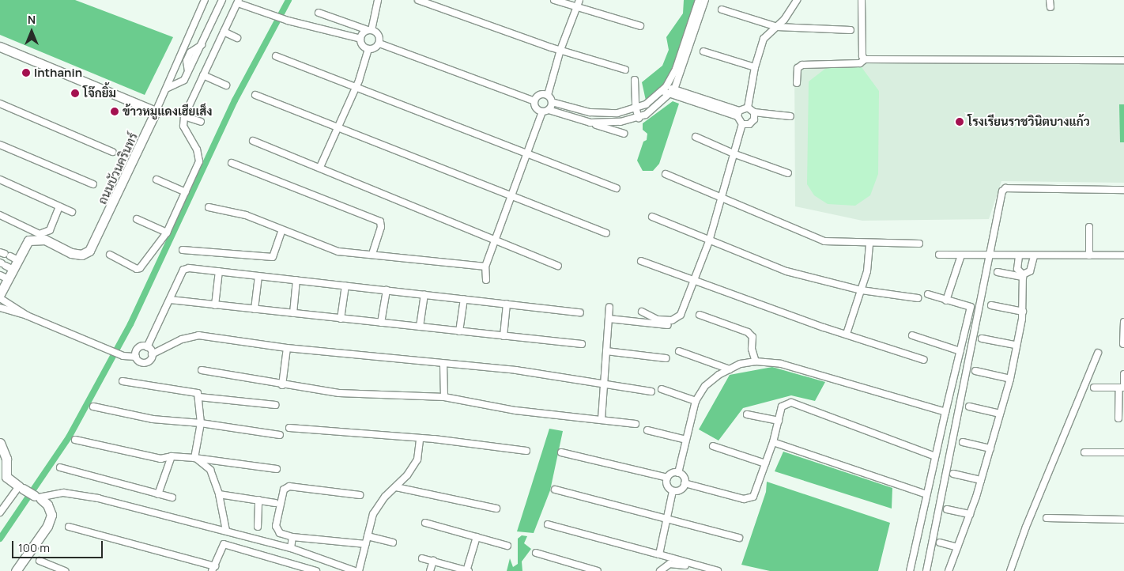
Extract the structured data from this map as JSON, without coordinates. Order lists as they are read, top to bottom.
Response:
{
  "streets": {
    "street": ["ถนนบัวนครินทร์"]
  },
  "places": [
    "Inthanin",
    "โจ๊กยิ้ม",
    "ข้าวหมูแดงเฮียเส็ง",
    "โรงเรียนราชวินิตบางแก้ว"
  ],
  "scale_bar": "100 m",
  "north": "top"
}
